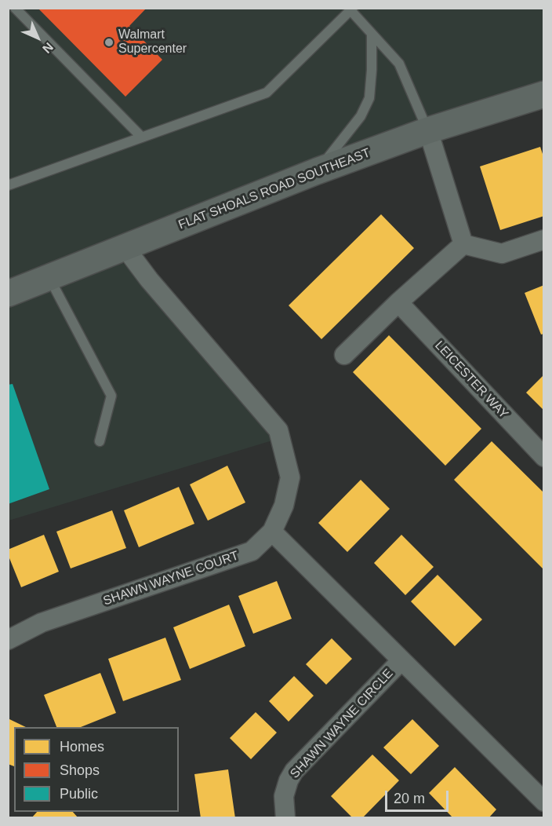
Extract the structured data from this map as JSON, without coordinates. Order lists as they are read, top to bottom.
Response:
{
  "streets": {
    "street": [
      "FLAT SHOALS ROAD SOUTHEAST",
      "LEICESTER WAY",
      "SHAWN WAYNE COURT",
      "SHAWN WAYNE CIRCLE"
    ]
  },
  "crossings": [
    ["FLAT SHOALS ROAD SOUTHEAST", "SHAWN WAYNE COURT"],
    ["SHAWN WAYNE COURT", "SHAWN WAYNE CIRCLE"]
  ],
  "places": ["Walmart Supercenter"],
  "legend": ["Homes", "Shops", "Public"],
  "scale_bar": "20 m",
  "north": "bottom right"
}
